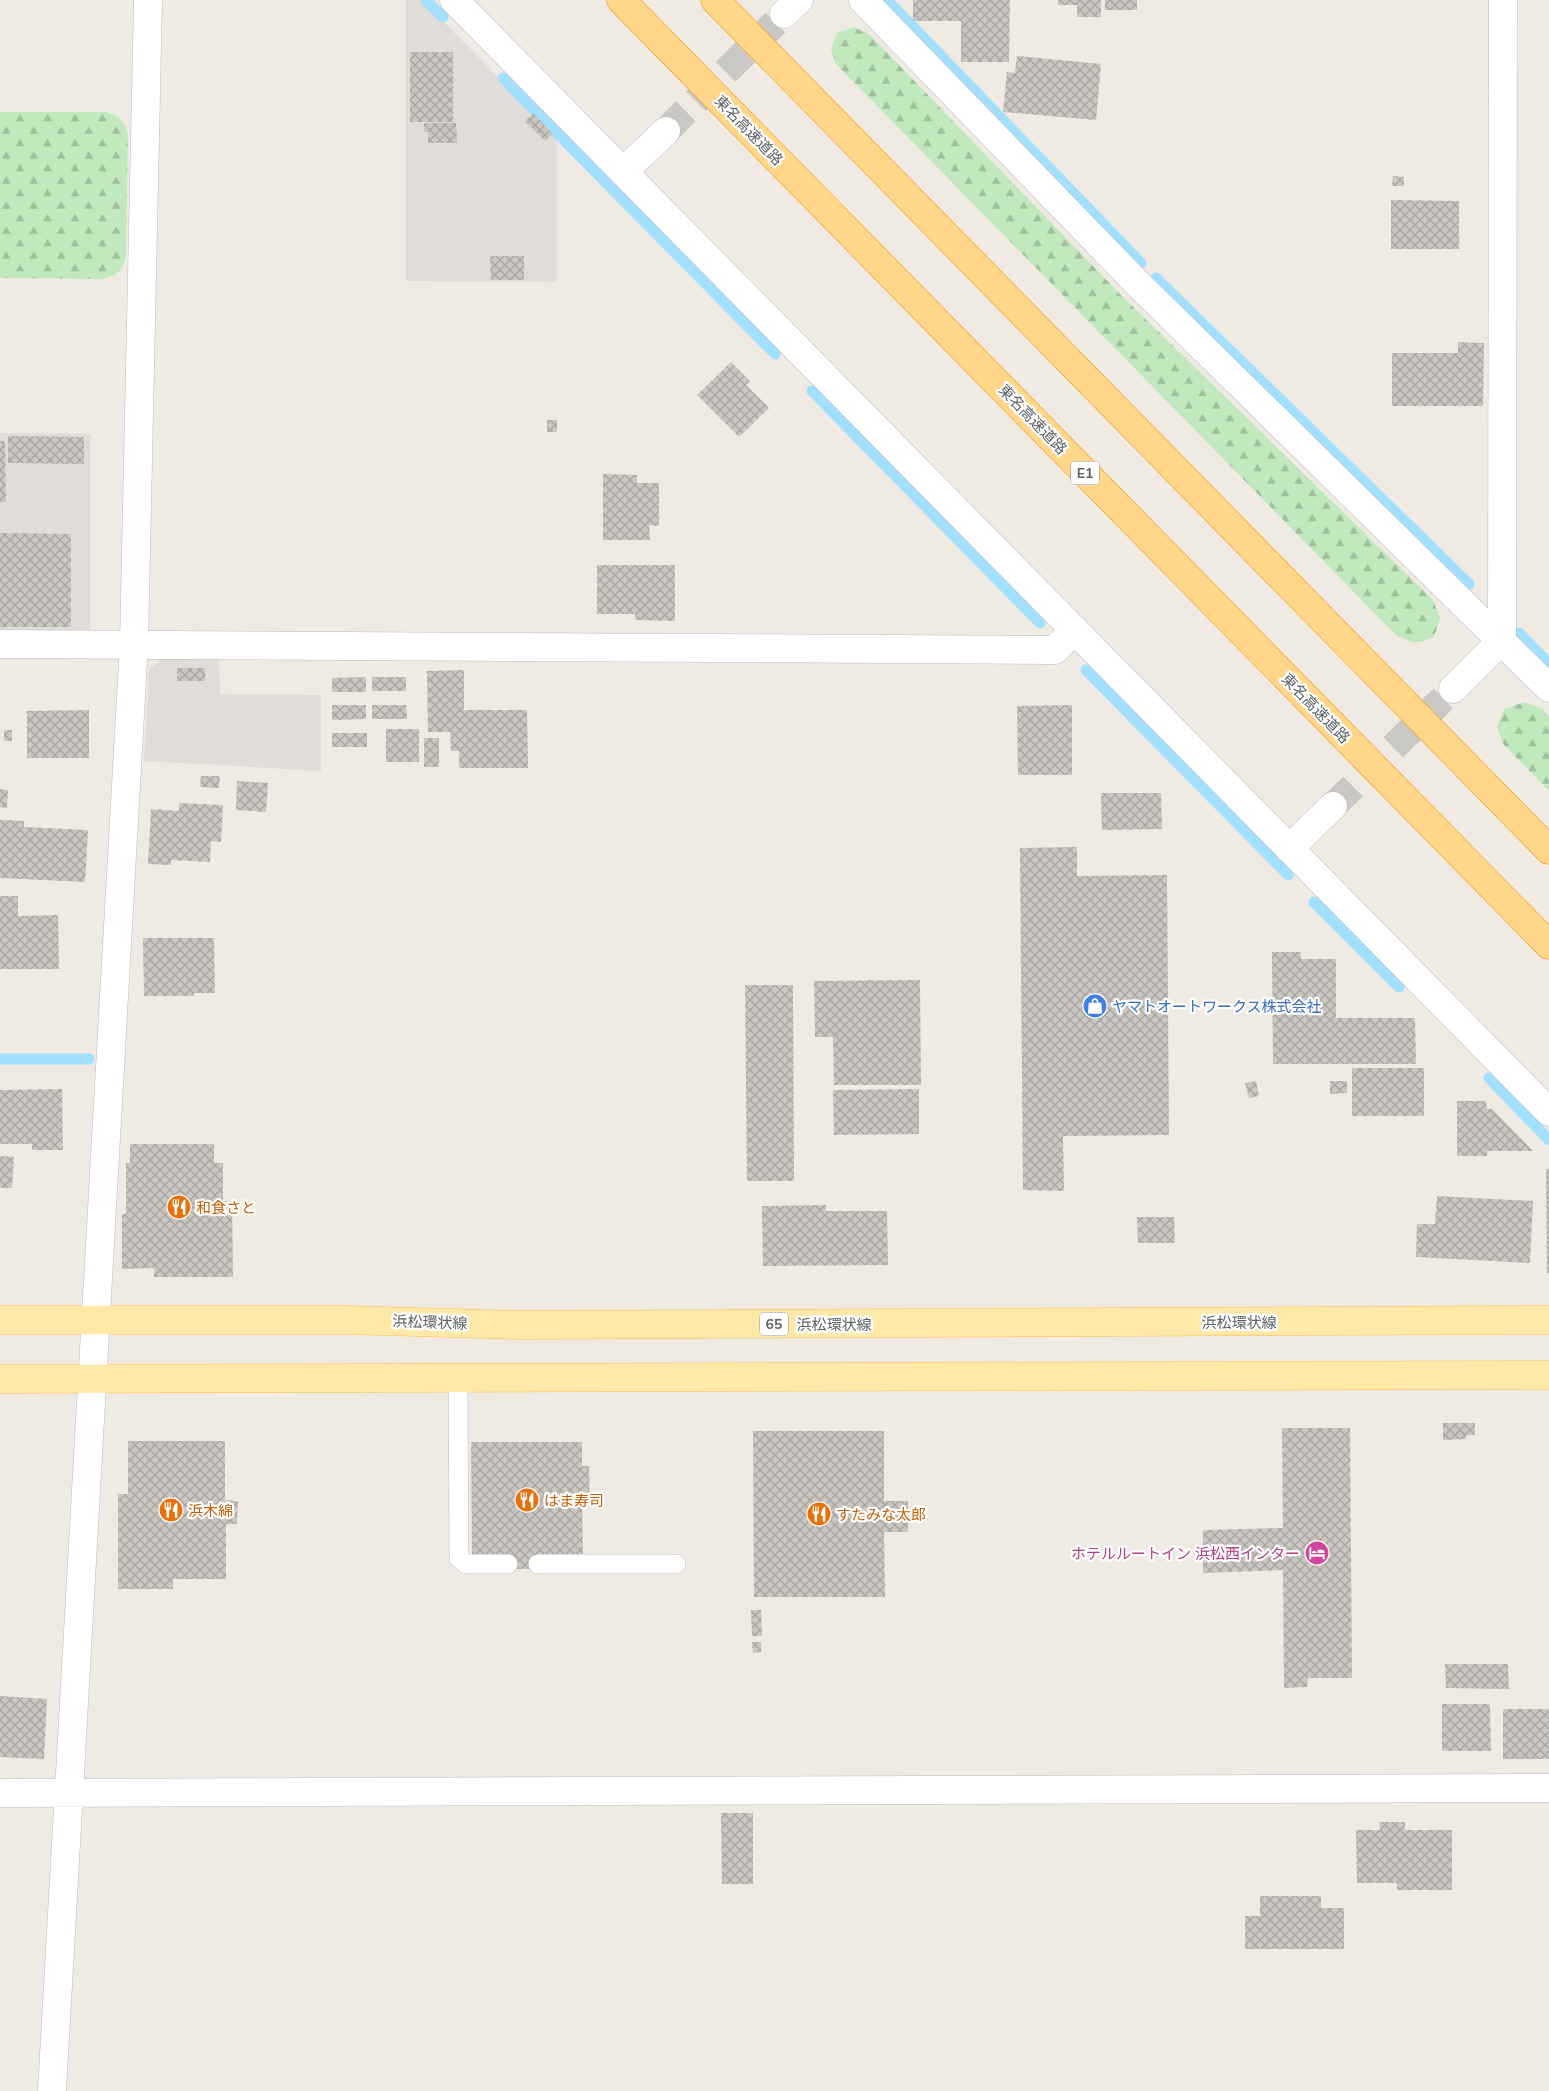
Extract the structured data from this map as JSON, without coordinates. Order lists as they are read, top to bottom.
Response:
{
  "streets": {
    "highway": ["東名高速道路", "E1"],
    "main road": ["浜松環状線", "65"]
  },
  "places": {
    "shop": ["ヤマトオートワークス株式会社"],
    "restaurant": [
      "和食さと",
      "はま寿司",
      "浜木綿",
      "すたみな太郎"
    ],
    "hotel": ["ホテルルートイン 浜松西インター"]
  }
}
